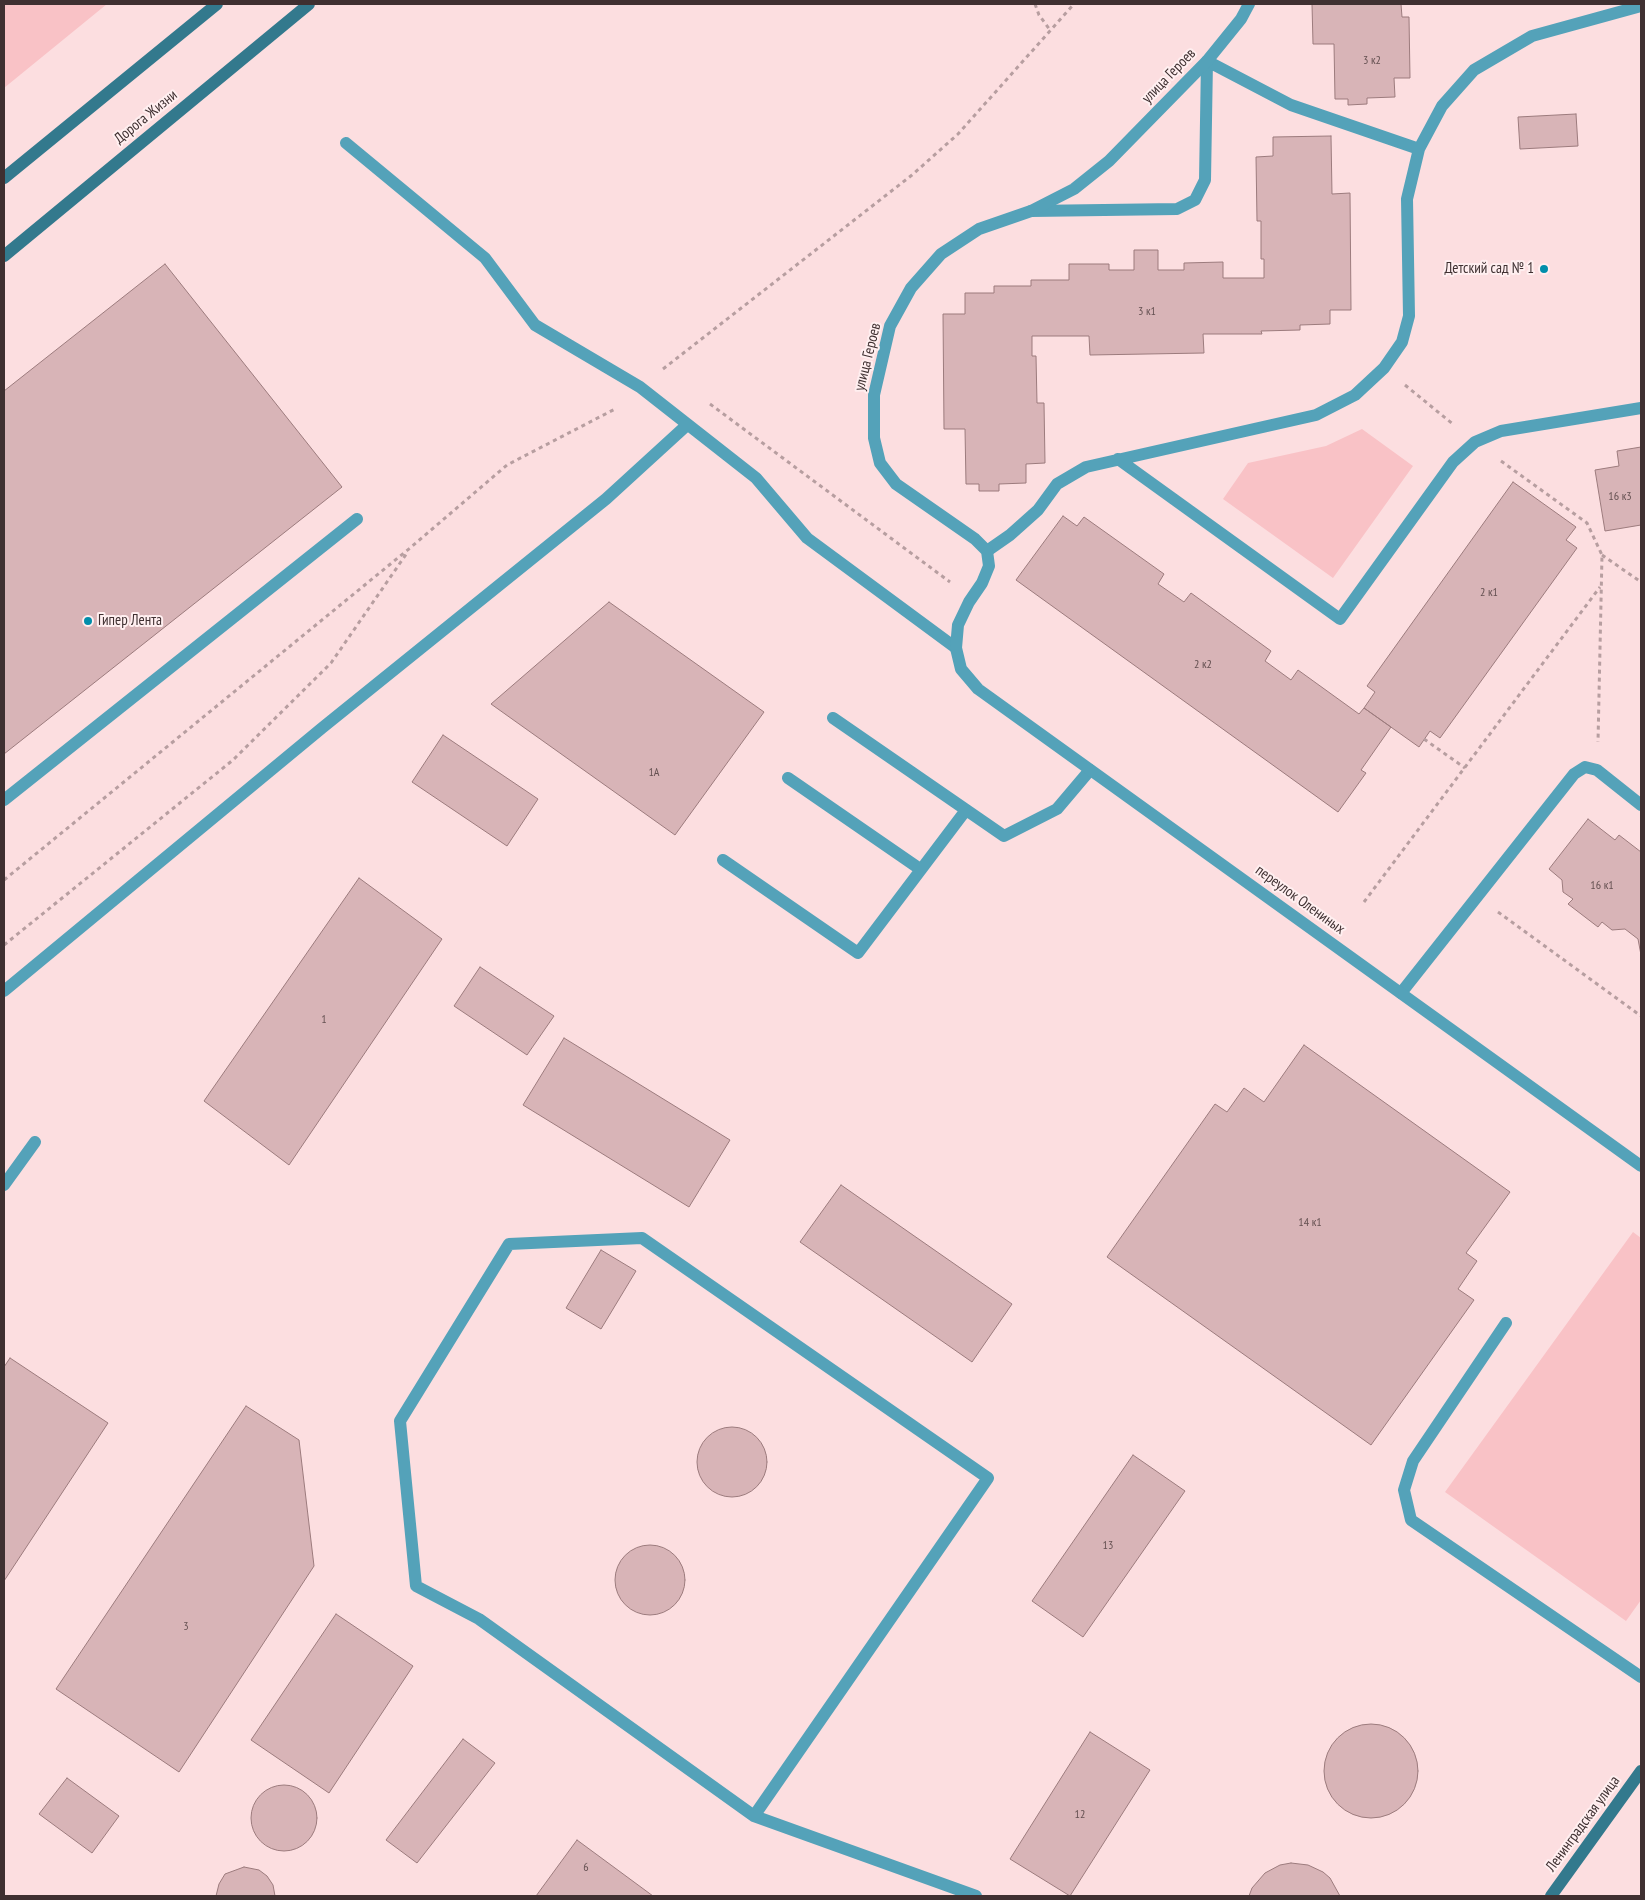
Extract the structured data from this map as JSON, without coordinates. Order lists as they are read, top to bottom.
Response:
{
  "streets": {
    "main road": ["Дорога Жизни", "Ленинградская улица"],
    "street": ["улица Героев", "переулок Олениных"]
  },
  "places": ["Детский сад № 1", "Гипер Лента"],
  "house_numbers": [
    "3 к2",
    "3 к1",
    "16 к3",
    "2 к1",
    "2 к2",
    "1А",
    "16 к1",
    "1",
    "14 к1",
    "13",
    "3",
    "12",
    "6"
  ]
}
